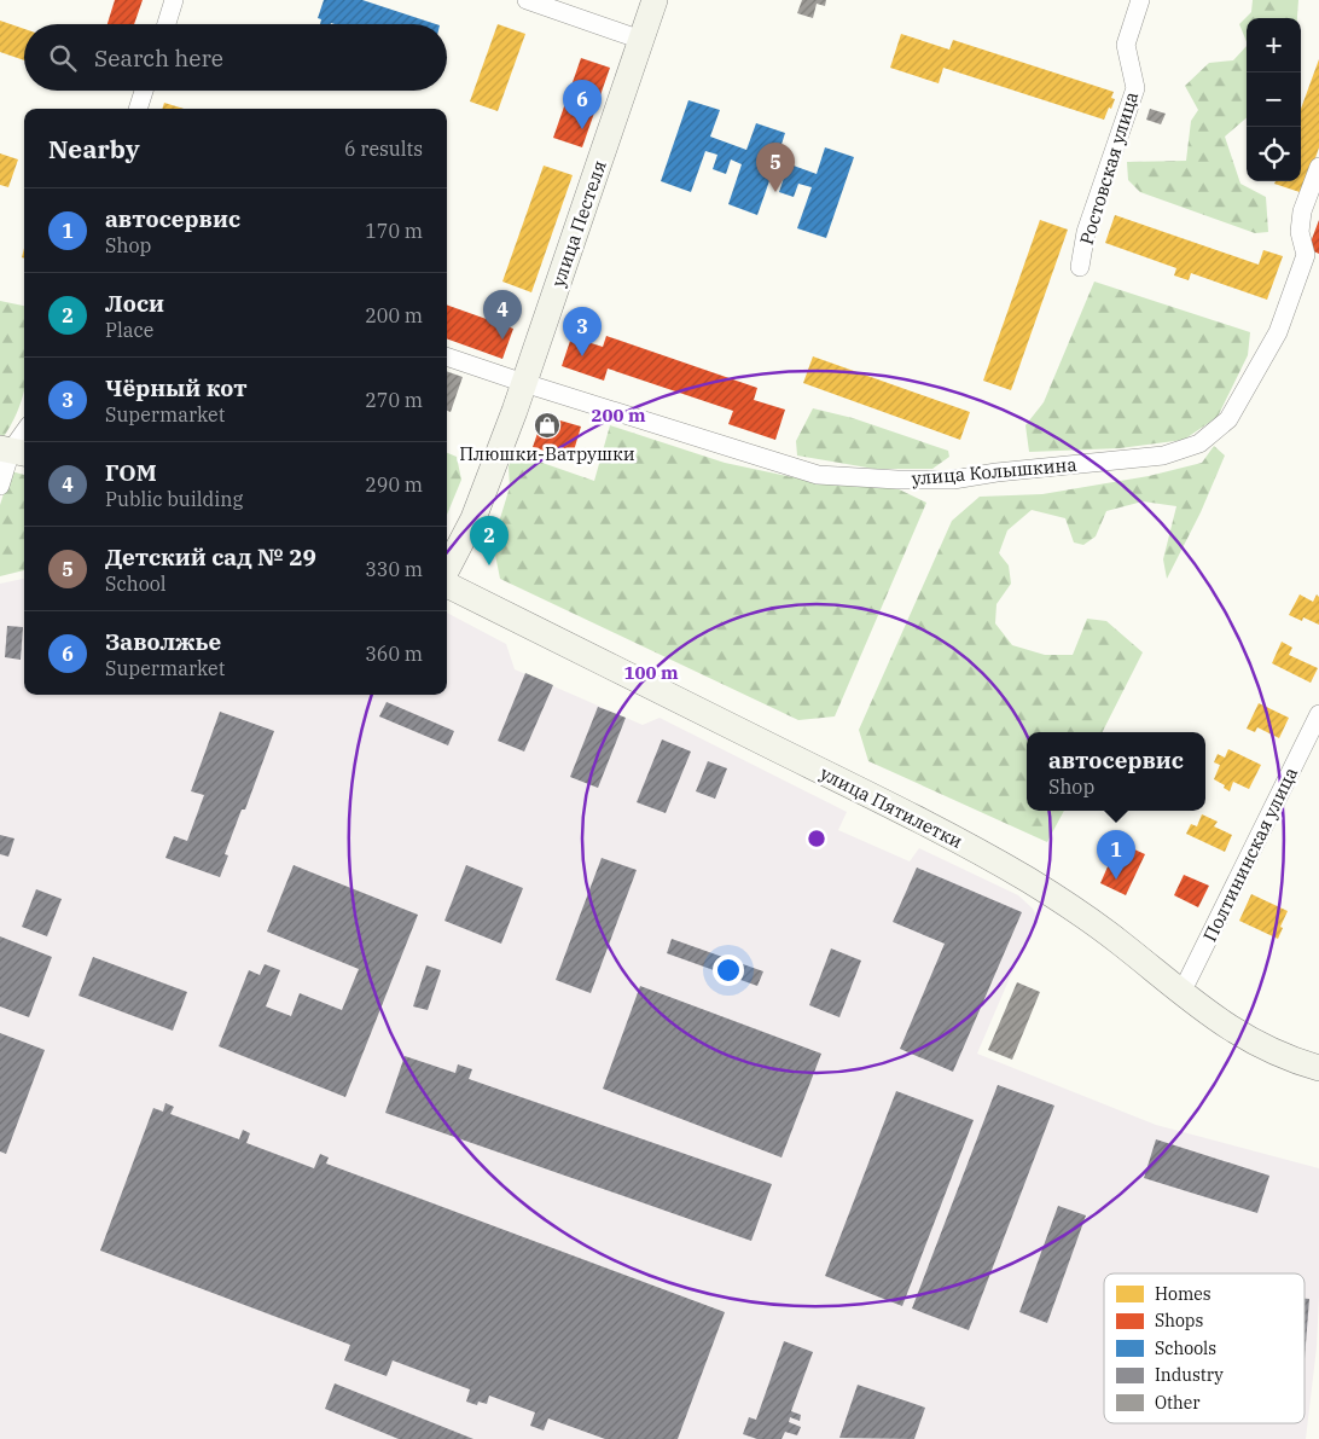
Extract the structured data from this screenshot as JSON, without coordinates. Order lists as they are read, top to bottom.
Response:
{
  "streets": {
    "main road": ["улица Пестеля", "улица Пятилетки"],
    "street": ["Ростовская улица", "улица Колышкина", "Полтининская улица"]
  },
  "crossings": [
    ["улица Пестеля", "улица Колышкина"],
    ["улица Пятилетки", "Полтининская улица"]
  ],
  "places": {
    "shop": ["Плюшки-Ватрушки"]
  },
  "legend": [
    "Homes",
    "Shops",
    "Schools",
    "Industry",
    "Other"
  ],
  "page": {
    "map_buttons": ["+", "−"],
    "search": "Search here",
    "pins": [
      "6",
      "5",
      "4",
      "3",
      "2",
      "1"
    ],
    "heading": ["Nearby", "6 results"],
    "list": [
      {
        "mark": "1",
        "name": "автосервис",
        "note": "Shop",
        "value": "170 m"
      },
      {
        "mark": "2",
        "name": "Лоси",
        "note": "Place",
        "value": "200 m"
      },
      {
        "mark": "3",
        "name": "Чёрный кот",
        "note": "Supermarket",
        "value": "270 m"
      },
      {
        "mark": "4",
        "name": "ГОМ",
        "note": "Public building",
        "value": "290 m"
      },
      {
        "mark": "5",
        "name": "Детский сад № 29",
        "note": "School",
        "value": "330 m"
      },
      {
        "mark": "6",
        "name": "Заволжье",
        "note": "Supermarket",
        "value": "360 m"
      }
    ],
    "popup": ["автосервис", "Shop"]
  },
  "rings": ["200 m", "100 m"]
}
